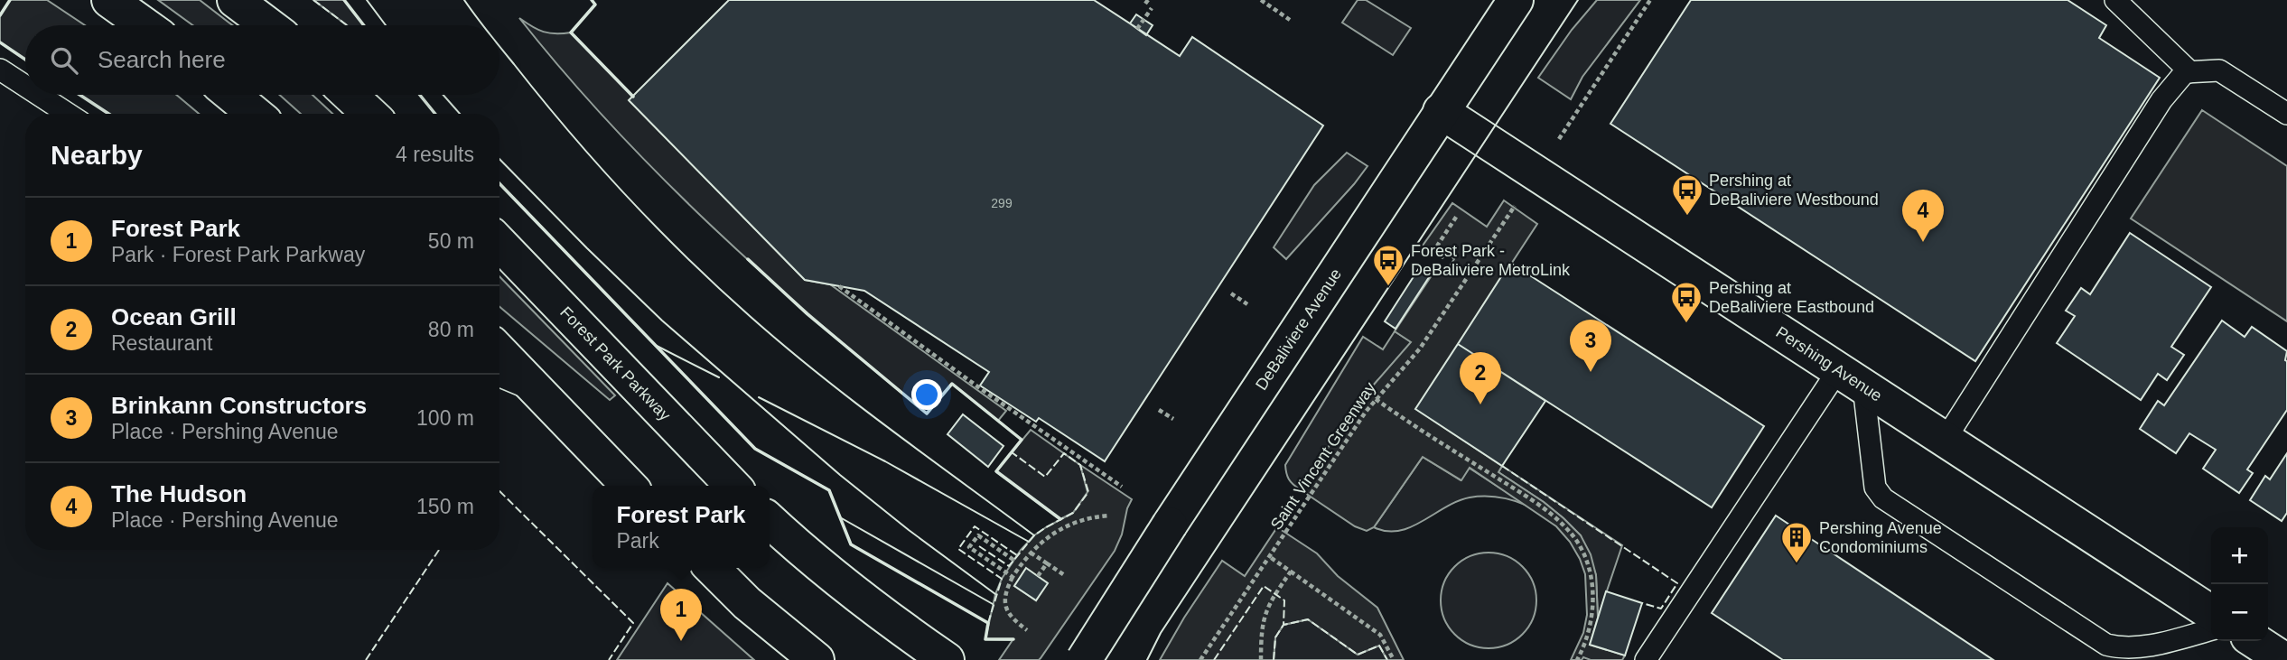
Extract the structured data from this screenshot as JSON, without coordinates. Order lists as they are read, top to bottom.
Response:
{
  "streets": {
    "main road": ["DeBaliviere Avenue", "Forest Park Parkway", "Pershing Avenue"],
    "path": ["Saint Vincent Greenway"]
  },
  "crossings": [
    ["DeBaliviere Avenue", "Pershing Avenue"]
  ],
  "places": {
    "bus stop": ["Pershing at DeBaliviere Westbound", "Forest Park - DeBaliviere MetroLink", "Pershing at DeBaliviere Eastbound"],
    "building": ["Pershing Avenue Condominiums"]
  },
  "house_numbers": ["299"],
  "page": {
    "search": "Search here",
    "heading": ["Nearby", "4 results"],
    "pins": [
      "4",
      "3",
      "2",
      "1"
    ],
    "list": [
      {
        "mark": "1",
        "name": "Forest Park",
        "note": "Park · Forest Park Parkway",
        "value": "50 m"
      },
      {
        "mark": "2",
        "name": "Ocean Grill",
        "note": "Restaurant",
        "value": "80 m"
      },
      {
        "mark": "3",
        "name": "Brinkann Constructors",
        "note": "Place · Pershing Avenue",
        "value": "100 m"
      },
      {
        "mark": "4",
        "name": "The Hudson",
        "note": "Place · Pershing Avenue",
        "value": "150 m"
      }
    ],
    "popup": ["Forest Park", "Park"],
    "map_buttons": ["+", "−"]
  }
}
